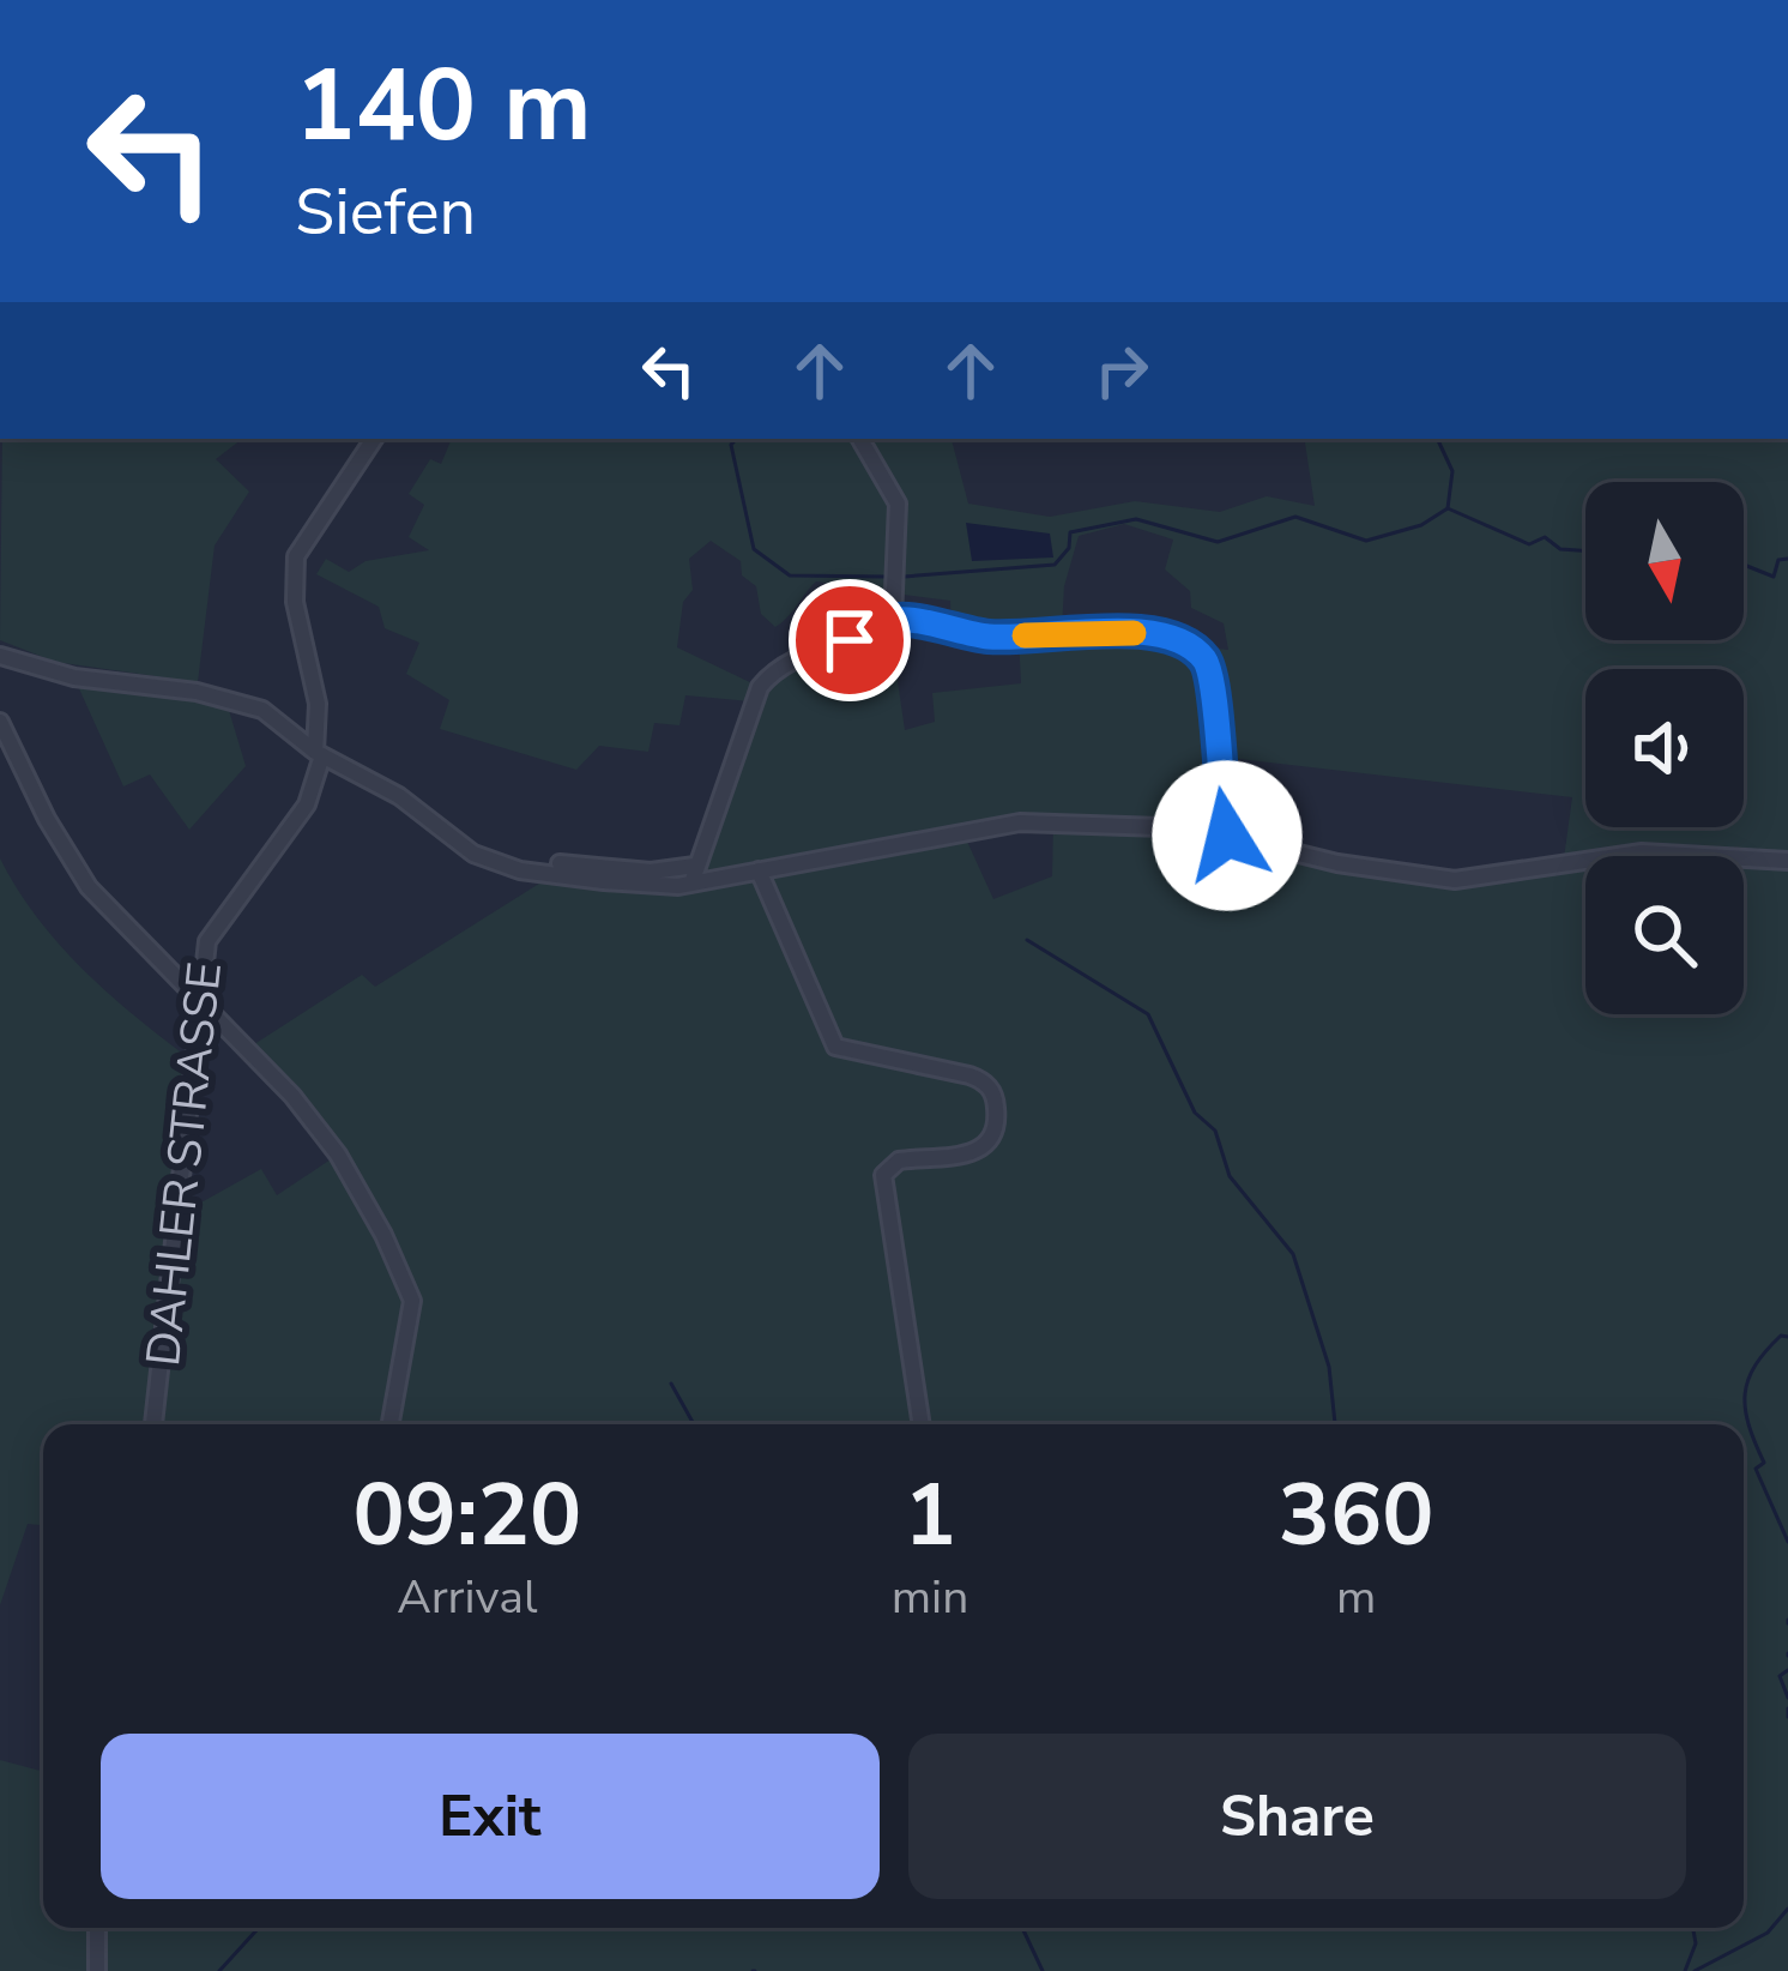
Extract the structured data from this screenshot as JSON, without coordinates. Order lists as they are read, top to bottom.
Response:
{
  "streets": {
    "street": ["DAHLER STRASSE"]
  },
  "north": "bottom",
  "page": {
    "turn": ["140 m", "Siefen"],
    "eta": [
      "09:20",
      "Arrival",
      "1",
      "min",
      "360",
      "m"
    ],
    "buttons": ["Exit", "Share"]
  }
}
